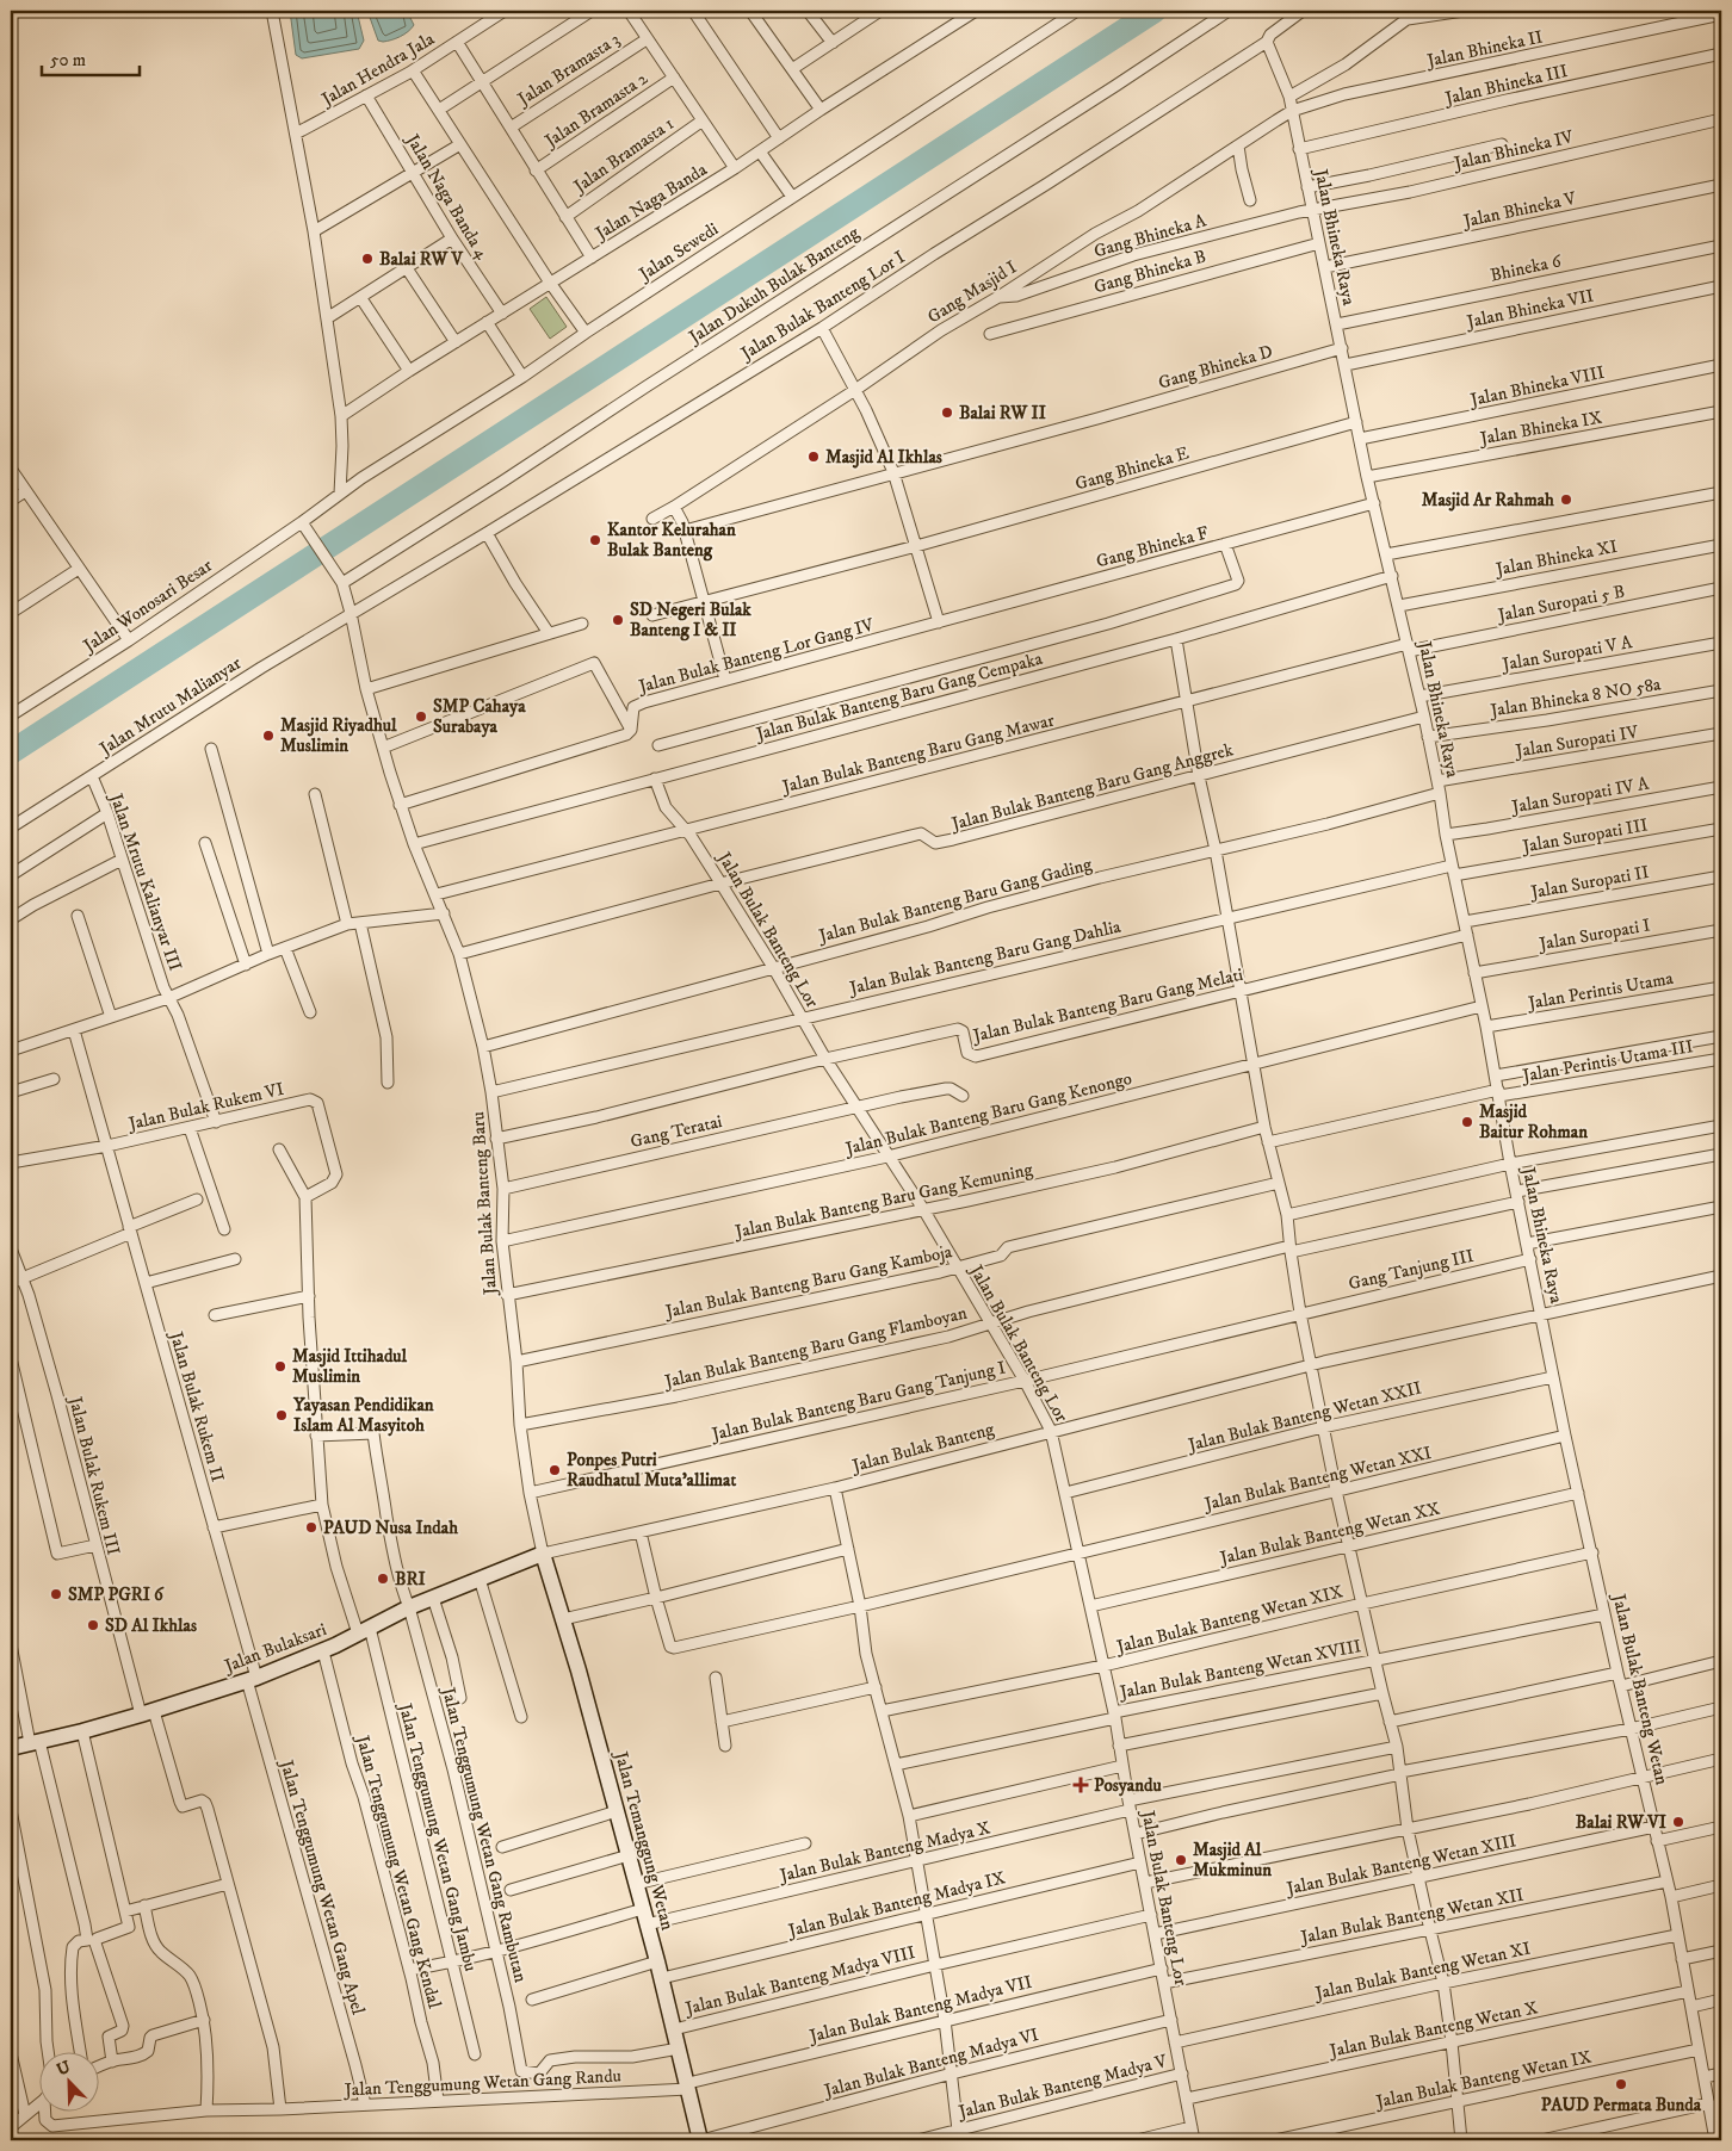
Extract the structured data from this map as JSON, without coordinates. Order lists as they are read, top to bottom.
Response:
{
  "streets": {
    "street": [
      "Jalan Bhineka II",
      "Jalan Hendra Jala",
      "Jalan Bramasta 3",
      "Jalan Bhineka III",
      "Jalan Bramasta 2",
      "Jalan Bhineka IV",
      "Jalan Bramasta 1",
      "Jalan Naga Banda 4",
      "Jalan Naga Banda",
      "Jalan Bhineka V",
      "Gang Bhineka A",
      "Jalan Bhineka Raya",
      "Jalan Sewedi",
      "Bhineka 6",
      "Gang Bhineka B",
      "Jalan Dukuh Bulak Banteng",
      "Gang Masjid I",
      "Jalan Bulak Banteng Lor I",
      "Jalan Bhineka VII",
      "Gang Bhineka D",
      "Jalan Bhineka VIII",
      "Jalan Bhineka IX",
      "Gang Bhineka E",
      "Gang Bhineka F",
      "Jalan Bhineka XI",
      "Jalan Suropati 5 B",
      "Jalan Wonosari Besar",
      "Jalan Suropati V A",
      "Jalan Bulak Banteng Lor Gang IV",
      "Jalan Bulak Banteng Baru Gang Cempaka",
      "Jalan Bhineka 8 NO 58a",
      "Jalan Mrutu Malianyar",
      "Jalan Suropati IV",
      "Jalan Bulak Banteng Baru Gang Mawar",
      "Jalan Bulak Banteng Baru Gang Anggrek",
      "Jalan Suropati IV A",
      "Jalan Suropati III",
      "Jalan Mrutu Kalianyar III",
      "Jalan Suropati II",
      "Jalan Bulak Banteng Baru Gang Gading",
      "Jalan Bulak Banteng Lor",
      "Jalan Suropati I",
      "Jalan Bulak Banteng Baru Gang Dahlia",
      "Jalan Perintis Utama",
      "Jalan Bulak Banteng Baru Gang Melati",
      "Jalan Perintis Utama III",
      "Jalan Bulak Rukem VI",
      "Jalan Bulak Banteng Baru Gang Kenongo",
      "Gang Teratai",
      "Jalan Bulak Banteng Baru Gang Kemuning",
      "Jalan Bulak Banteng Baru",
      "Gang Tanjung III",
      "Jalan Bulak Banteng Baru Gang Kamboja",
      "Jalan Bulak Banteng Baru Gang Flamboyan",
      "Jalan Bulak Banteng Baru Gang Tanjung I",
      "Jalan Bulak Rukem II",
      "Jalan Bulak Banteng Wetan XXII",
      "Jalan Bulak Banteng",
      "Jalan Bulak Rukem III",
      "Jalan Bulak Banteng Wetan XXI",
      "Jalan Bulak Banteng Wetan XX",
      "Jalan Bulak Banteng Wetan XIX",
      "Jalan Bulaksari",
      "Jalan Bulak Banteng Wetan XVIII",
      "Jalan Bulak Banteng Wetan",
      "Jalan Tenggumung Wetan Gang Rambutan",
      "Jalan Tenggumung Wetan Gang Jambu",
      "Jalan Temanggung Wetan",
      "Jalan Bulak Banteng Madya X",
      "Jalan Bulak Banteng Wetan XIII",
      "Jalan Tenggumung Wetan Gang Kendal",
      "Jalan Tenggumung Wetan Gang Apel",
      "Jalan Bulak Banteng Madya IX",
      "Jalan Bulak Banteng Wetan XII",
      "Jalan Bulak Banteng Wetan XI",
      "Jalan Bulak Banteng Madya VIII",
      "Jalan Bulak Banteng Madya VII",
      "Jalan Bulak Banteng Wetan X",
      "Jalan Bulak Banteng Madya VI",
      "Jalan Bulak Banteng Wetan IX",
      "Jalan Tenggumung Wetan Gang Randu",
      "Jalan Bulak Banteng Madya V"
    ]
  },
  "crossings": [
    ["Jalan Bhineka II", "Jalan Bhineka Raya"],
    ["Jalan Bhineka II", "Gang Masjid I"],
    ["Jalan Hendra Jala", "Jalan Naga Banda 4"],
    ["Jalan Bhineka III", "Jalan Bhineka Raya"],
    ["Jalan Bhineka IV", "Gang Bhineka A"],
    ["Jalan Bhineka IV", "Jalan Bhineka Raya"],
    ["Jalan Naga Banda 4", "Jalan Naga Banda"],
    ["Jalan Bhineka V", "Jalan Bhineka Raya"],
    ["Gang Bhineka A", "Jalan Bhineka Raya"],
    ["Gang Bhineka A", "Gang Masjid I"],
    ["Jalan Bhineka Raya", "Bhineka 6"],
    ["Jalan Bhineka Raya", "Gang Bhineka B"],
    ["Jalan Bhineka Raya", "Gang Masjid I"],
    ["Jalan Bhineka Raya", "Jalan Bulak Banteng Lor I"],
    ["Jalan Bhineka Raya", "Jalan Bhineka VII"],
    ["Jalan Bhineka Raya", "Gang Bhineka D"],
    ["Jalan Bhineka Raya", "Jalan Bhineka VIII"],
    ["Jalan Bhineka Raya", "Jalan Bhineka IX"],
    ["Jalan Bhineka Raya", "Gang Bhineka E"],
    ["Jalan Bhineka Raya", "Gang Bhineka F"],
    ["Jalan Bhineka Raya", "Jalan Bhineka XI"],
    ["Jalan Bhineka Raya", "Jalan Suropati 5 B"],
    ["Jalan Bhineka Raya", "Jalan Suropati V A"],
    ["Jalan Bhineka Raya", "Jalan Bulak Banteng Baru Gang Cempaka"],
    ["Jalan Bhineka Raya", "Jalan Bhineka 8 NO 58a"],
    ["Jalan Bhineka Raya", "Jalan Suropati IV"],
    ["Jalan Bhineka Raya", "Jalan Bulak Banteng Baru Gang Mawar"],
    ["Jalan Bhineka Raya", "Jalan Bulak Banteng Baru Gang Anggrek"],
    ["Jalan Bhineka Raya", "Jalan Suropati IV A"],
    ["Jalan Bhineka Raya", "Jalan Suropati III"],
    ["Jalan Bhineka Raya", "Jalan Suropati II"],
    ["Jalan Bhineka Raya", "Jalan Bulak Banteng Baru Gang Gading"],
    ["Jalan Bhineka Raya", "Jalan Suropati I"],
    ["Jalan Bhineka Raya", "Jalan Bulak Banteng Baru Gang Dahlia"],
    ["Jalan Bhineka Raya", "Jalan Perintis Utama"],
    ["Jalan Bhineka Raya", "Jalan Bulak Banteng Baru Gang Melati"],
    ["Jalan Bhineka Raya", "Jalan Perintis Utama III"],
    ["Jalan Bhineka Raya", "Jalan Bulak Banteng Baru Gang Kenongo"],
    ["Jalan Bhineka Raya", "Gang Tanjung III"],
    ["Jalan Bhineka Raya", "Jalan Bulak Banteng Baru Gang Flamboyan"],
    ["Jalan Bhineka Raya", "Jalan Bulak Banteng"],
    ["Jalan Bhineka Raya", "Jalan Bulak Banteng Wetan"],
    ["Jalan Sewedi", "Jalan Wonosari Besar"],
    ["Jalan Sewedi", "Jalan Bulak Banteng Baru"],
    ["Jalan Dukuh Bulak Banteng", "Jalan Bulak Banteng Baru"],
    ["Jalan Bulak Banteng Lor I", "Jalan Mrutu Malianyar"],
    ["Jalan Bulak Banteng Lor I", "Jalan Bulak Banteng Baru"],
    ["Gang Bhineka F", "Jalan Bulak Banteng Lor Gang IV"],
    ["Jalan Suropati 5 B", "Jalan Bulak Banteng Baru Gang Mawar"],
    ["Jalan Wonosari Besar", "Jalan Bulak Banteng Baru"],
    ["Jalan Bulak Banteng Baru Gang Cempaka", "Jalan Bulak Banteng Lor"],
    ["Jalan Bulak Banteng Baru Gang Cempaka", "Jalan Bulak Banteng Baru"],
    ["Jalan Mrutu Malianyar", "Jalan Mrutu Kalianyar III"],
    ["Jalan Mrutu Malianyar", "Jalan Bulak Banteng Baru"],
    ["Jalan Bulak Banteng Baru Gang Mawar", "Jalan Bulak Banteng Lor"],
    ["Jalan Bulak Banteng Baru Gang Mawar", "Jalan Bulak Banteng Baru"],
    ["Jalan Bulak Banteng Baru Gang Anggrek", "Jalan Bulak Banteng Lor"],
    ["Jalan Bulak Banteng Baru Gang Anggrek", "Jalan Bulak Banteng Baru"],
    ["Jalan Suropati III", "Jalan Bulak Banteng Baru Gang Dahlia"],
    ["Jalan Mrutu Kalianyar III", "Jalan Bulak Rukem VI"],
    ["Jalan Bulak Banteng Baru Gang Gading", "Jalan Bulak Banteng Lor"],
    ["Jalan Bulak Banteng Baru Gang Gading", "Jalan Bulak Banteng Baru"],
    ["Jalan Bulak Banteng Lor", "Jalan Bulak Banteng Baru Gang Dahlia"],
    ["Jalan Bulak Banteng Lor", "Jalan Bulak Banteng Baru Gang Melati"],
    ["Jalan Bulak Banteng Lor", "Jalan Bulak Banteng Baru Gang Kenongo"],
    ["Jalan Bulak Banteng Lor", "Gang Teratai"],
    ["Jalan Bulak Banteng Lor", "Jalan Bulak Banteng Baru Gang Kemuning"],
    ["Jalan Bulak Banteng Lor", "Jalan Bulak Banteng Baru Gang Kamboja"],
    ["Jalan Bulak Banteng Lor", "Jalan Bulak Banteng Baru Gang Flamboyan"],
    ["Jalan Bulak Banteng Lor", "Jalan Bulak Banteng Baru Gang Tanjung I"],
    ["Jalan Bulak Banteng Lor", "Jalan Bulak Banteng Wetan XXII"],
    ["Jalan Bulak Banteng Lor", "Jalan Bulak Banteng"],
    ["Jalan Bulak Banteng Lor", "Jalan Bulak Banteng Wetan XXI"],
    ["Jalan Bulak Banteng Lor", "Jalan Bulak Banteng Wetan XX"],
    ["Jalan Bulak Banteng Lor", "Jalan Bulak Banteng Wetan XIX"],
    ["Jalan Bulak Banteng Lor", "Jalan Bulak Banteng Wetan XVIII"],
    ["Jalan Bulak Banteng Lor", "Jalan Bulak Banteng Madya X"],
    ["Jalan Bulak Banteng Lor", "Jalan Bulak Banteng Wetan XIII"],
    ["Jalan Bulak Banteng Lor", "Jalan Bulak Banteng Madya IX"],
    ["Jalan Bulak Banteng Lor", "Jalan Bulak Banteng Wetan XII"],
    ["Jalan Bulak Banteng Lor", "Jalan Bulak Banteng Wetan XI"],
    ["Jalan Bulak Banteng Lor", "Jalan Bulak Banteng Madya VIII"],
    ["Jalan Bulak Banteng Lor", "Jalan Bulak Banteng Madya VII"],
    ["Jalan Bulak Banteng Lor", "Jalan Bulak Banteng Wetan X"],
    ["Jalan Bulak Banteng Lor", "Jalan Bulak Banteng Madya VI"],
    ["Jalan Bulak Banteng Lor", "Jalan Bulak Banteng Madya V"],
    ["Jalan Bulak Banteng Baru Gang Dahlia", "Jalan Bulak Banteng Baru"],
    ["Jalan Bulak Banteng Baru Gang Melati", "Jalan Bulak Banteng Baru"],
    ["Jalan Bulak Rukem VI", "Jalan Bulak Rukem II"],
    ["Jalan Bulak Rukem VI", "Jalan Tenggumung Wetan Gang Jambu"],
    ["Jalan Bulak Banteng Baru Gang Kenongo", "Jalan Bulak Banteng Baru"],
    ["Gang Teratai", "Jalan Bulak Banteng Baru"],
    ["Jalan Bulak Banteng Baru Gang Kemuning", "Jalan Bulak Banteng Baru"],
    ["Jalan Bulak Banteng Baru", "Jalan Bulak Banteng Baru Gang Kamboja"],
    ["Jalan Bulak Banteng Baru", "Jalan Bulak Banteng Baru Gang Flamboyan"],
    ["Jalan Bulak Banteng Baru", "Jalan Bulak Banteng Baru Gang Tanjung I"],
    ["Jalan Bulak Banteng Baru", "Jalan Bulak Banteng"],
    ["Jalan Bulak Banteng Baru", "Jalan Bulaksari"],
    ["Jalan Bulak Banteng Baru", "Jalan Temanggung Wetan"],
    ["Gang Tanjung III", "Jalan Bulak Banteng Baru Gang Tanjung I"],
    ["Jalan Bulak Rukem II", "Jalan Bulaksari"],
    ["Jalan Bulak Rukem II", "Jalan Tenggumung Wetan Gang Apel"],
    ["Jalan Bulak Banteng Wetan XXII", "Jalan Bulak Banteng Wetan"],
    ["Jalan Bulak Banteng", "Jalan Bulaksari"],
    ["Jalan Bulak Banteng", "Jalan Bulak Banteng Wetan"],
    ["Jalan Bulak Banteng", "Jalan Temanggung Wetan"],
    ["Jalan Bulak Rukem III", "Jalan Bulaksari"],
    ["Jalan Bulak Banteng Wetan XXI", "Jalan Bulak Banteng Wetan"],
    ["Jalan Bulak Banteng Wetan XX", "Jalan Bulak Banteng Wetan"],
    ["Jalan Bulak Banteng Wetan XIX", "Jalan Bulak Banteng Wetan"],
    ["Jalan Bulaksari", "Jalan Tenggumung Wetan Gang Rambutan"],
    ["Jalan Bulaksari", "Jalan Tenggumung Wetan Gang Jambu"],
    ["Jalan Bulaksari", "Jalan Temanggung Wetan"],
    ["Jalan Bulaksari", "Jalan Tenggumung Wetan Gang Kendal"],
    ["Jalan Bulaksari", "Jalan Tenggumung Wetan Gang Apel"],
    ["Jalan Bulak Banteng Wetan XVIII", "Jalan Bulak Banteng Wetan"],
    ["Jalan Bulak Banteng Wetan", "Jalan Bulak Banteng Wetan XIII"],
    ["Jalan Bulak Banteng Wetan", "Jalan Bulak Banteng Wetan XII"],
    ["Jalan Bulak Banteng Wetan", "Jalan Bulak Banteng Wetan XI"],
    ["Jalan Bulak Banteng Wetan", "Jalan Bulak Banteng Wetan X"],
    ["Jalan Bulak Banteng Wetan", "Jalan Bulak Banteng Wetan IX"],
    ["Jalan Tenggumung Wetan Gang Rambutan", "Jalan Tenggumung Wetan Gang Jambu"],
    ["Jalan Tenggumung Wetan Gang Rambutan", "Jalan Temanggung Wetan"],
    ["Jalan Tenggumung Wetan Gang Rambutan", "Jalan Bulak Banteng Madya X"],
    ["Jalan Tenggumung Wetan Gang Jambu", "Jalan Bulak Banteng Madya X"],
    ["Jalan Temanggung Wetan", "Jalan Bulak Banteng Madya X"],
    ["Jalan Temanggung Wetan", "Jalan Bulak Banteng Madya IX"],
    ["Jalan Temanggung Wetan", "Jalan Bulak Banteng Madya VIII"],
    ["Jalan Temanggung Wetan", "Jalan Bulak Banteng Madya VII"],
    ["Jalan Temanggung Wetan", "Jalan Bulak Banteng Madya VI"],
    ["Jalan Temanggung Wetan", "Jalan Tenggumung Wetan Gang Randu"],
    ["Jalan Bulak Banteng Madya X", "Jalan Tenggumung Wetan Gang Kendal"],
    ["Jalan Tenggumung Wetan Gang Kendal", "Jalan Tenggumung Wetan Gang Randu"],
    ["Jalan Tenggumung Wetan Gang Apel", "Jalan Tenggumung Wetan Gang Randu"],
    ["Jalan Bulak Banteng Madya VII", "Jalan Tenggumung Wetan Gang Randu"]
  ],
  "places": {
    "other": [
      "Balai RW V",
      "Balai RW II",
      "Masjid Al Ikhlas",
      "Masjid Ar Rahmah",
      "Kantor Kelurahan Bulak Banteng",
      "SD Negeri Bulak Banteng I & II",
      "SMP Cahaya Surabaya",
      "Masjid Riyadhul Muslimin",
      "Masjid Baitur Rohman",
      "Masjid Ittihadul Muslimin",
      "Yayasan Pendidikan Islam Al Masyitoh",
      "Ponpes Putri Raudhatul Muta'allimat",
      "PAUD Nusa Indah",
      "BRI",
      "SMP PGRI 6",
      "SD Al Ikhlas",
      "Balai RW VI",
      "Masjid Al Mukminun",
      "PAUD Permata Bunda"
    ],
    "health": ["Posyandu"]
  },
  "scale_bar": "50 m",
  "north": "top left"
}
